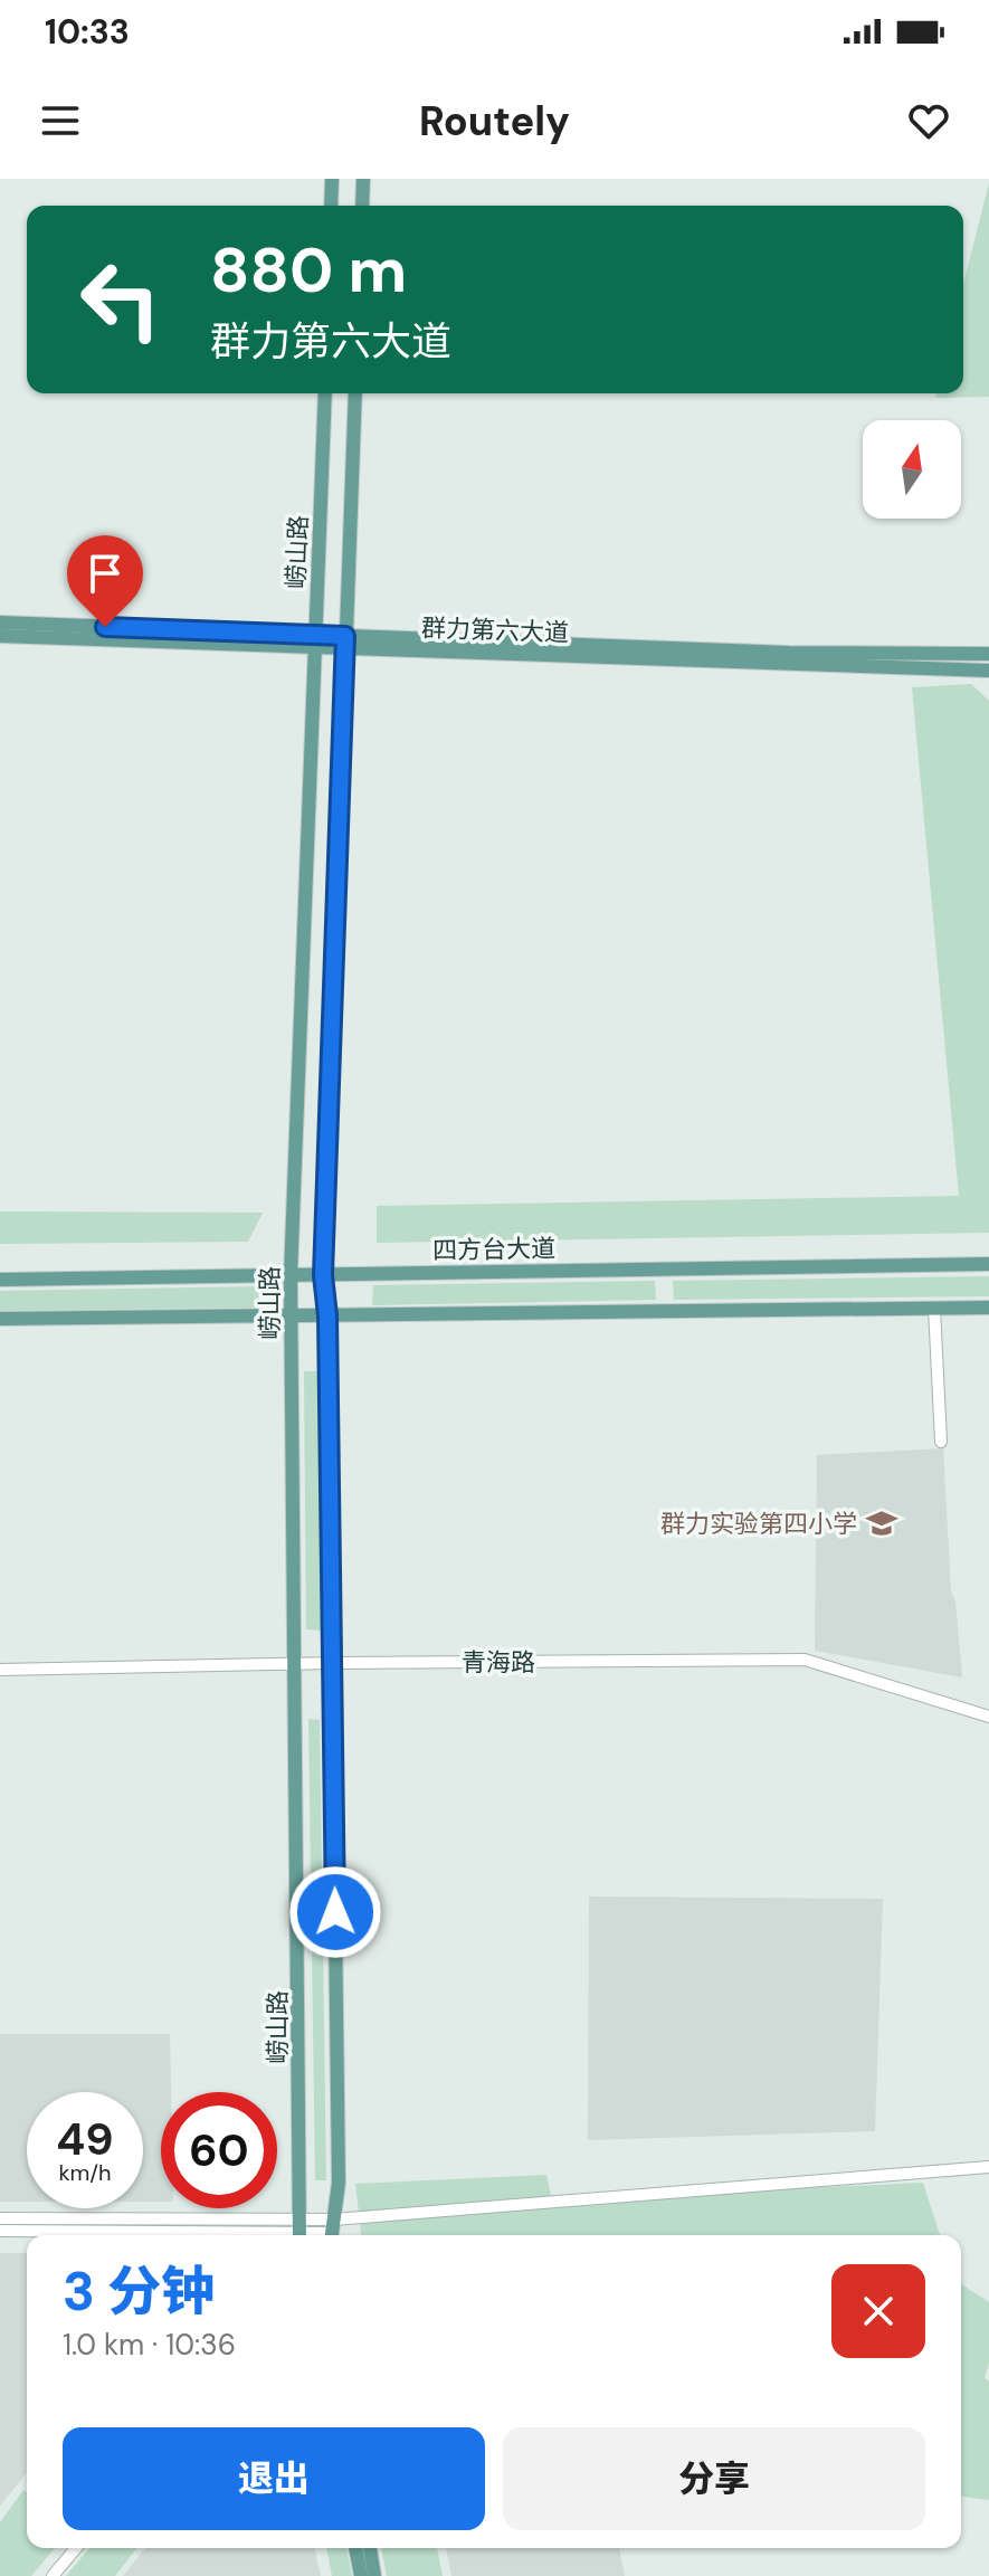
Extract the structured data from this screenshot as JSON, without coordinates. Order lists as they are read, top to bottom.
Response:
{
  "streets": {
    "main road": ["崂山路", "群力第六大道", "四方台大道"],
    "street": ["青海路"]
  },
  "crossings": [
    ["崂山路", "群力第六大道"],
    ["崂山路", "四方台大道"],
    ["崂山路", "青海路"]
  ],
  "places": {
    "school or university": ["群力实验第四小学"]
  },
  "north": "top",
  "page": {
    "status": "10:33",
    "header": "Routely",
    "turn": ["880 m", "群力第六大道"],
    "speed": "49 km/h",
    "limit": "60",
    "heading": ["3 分钟", "1.0 km · 10:36"],
    "buttons": ["退出", "分享"]
  }
}
